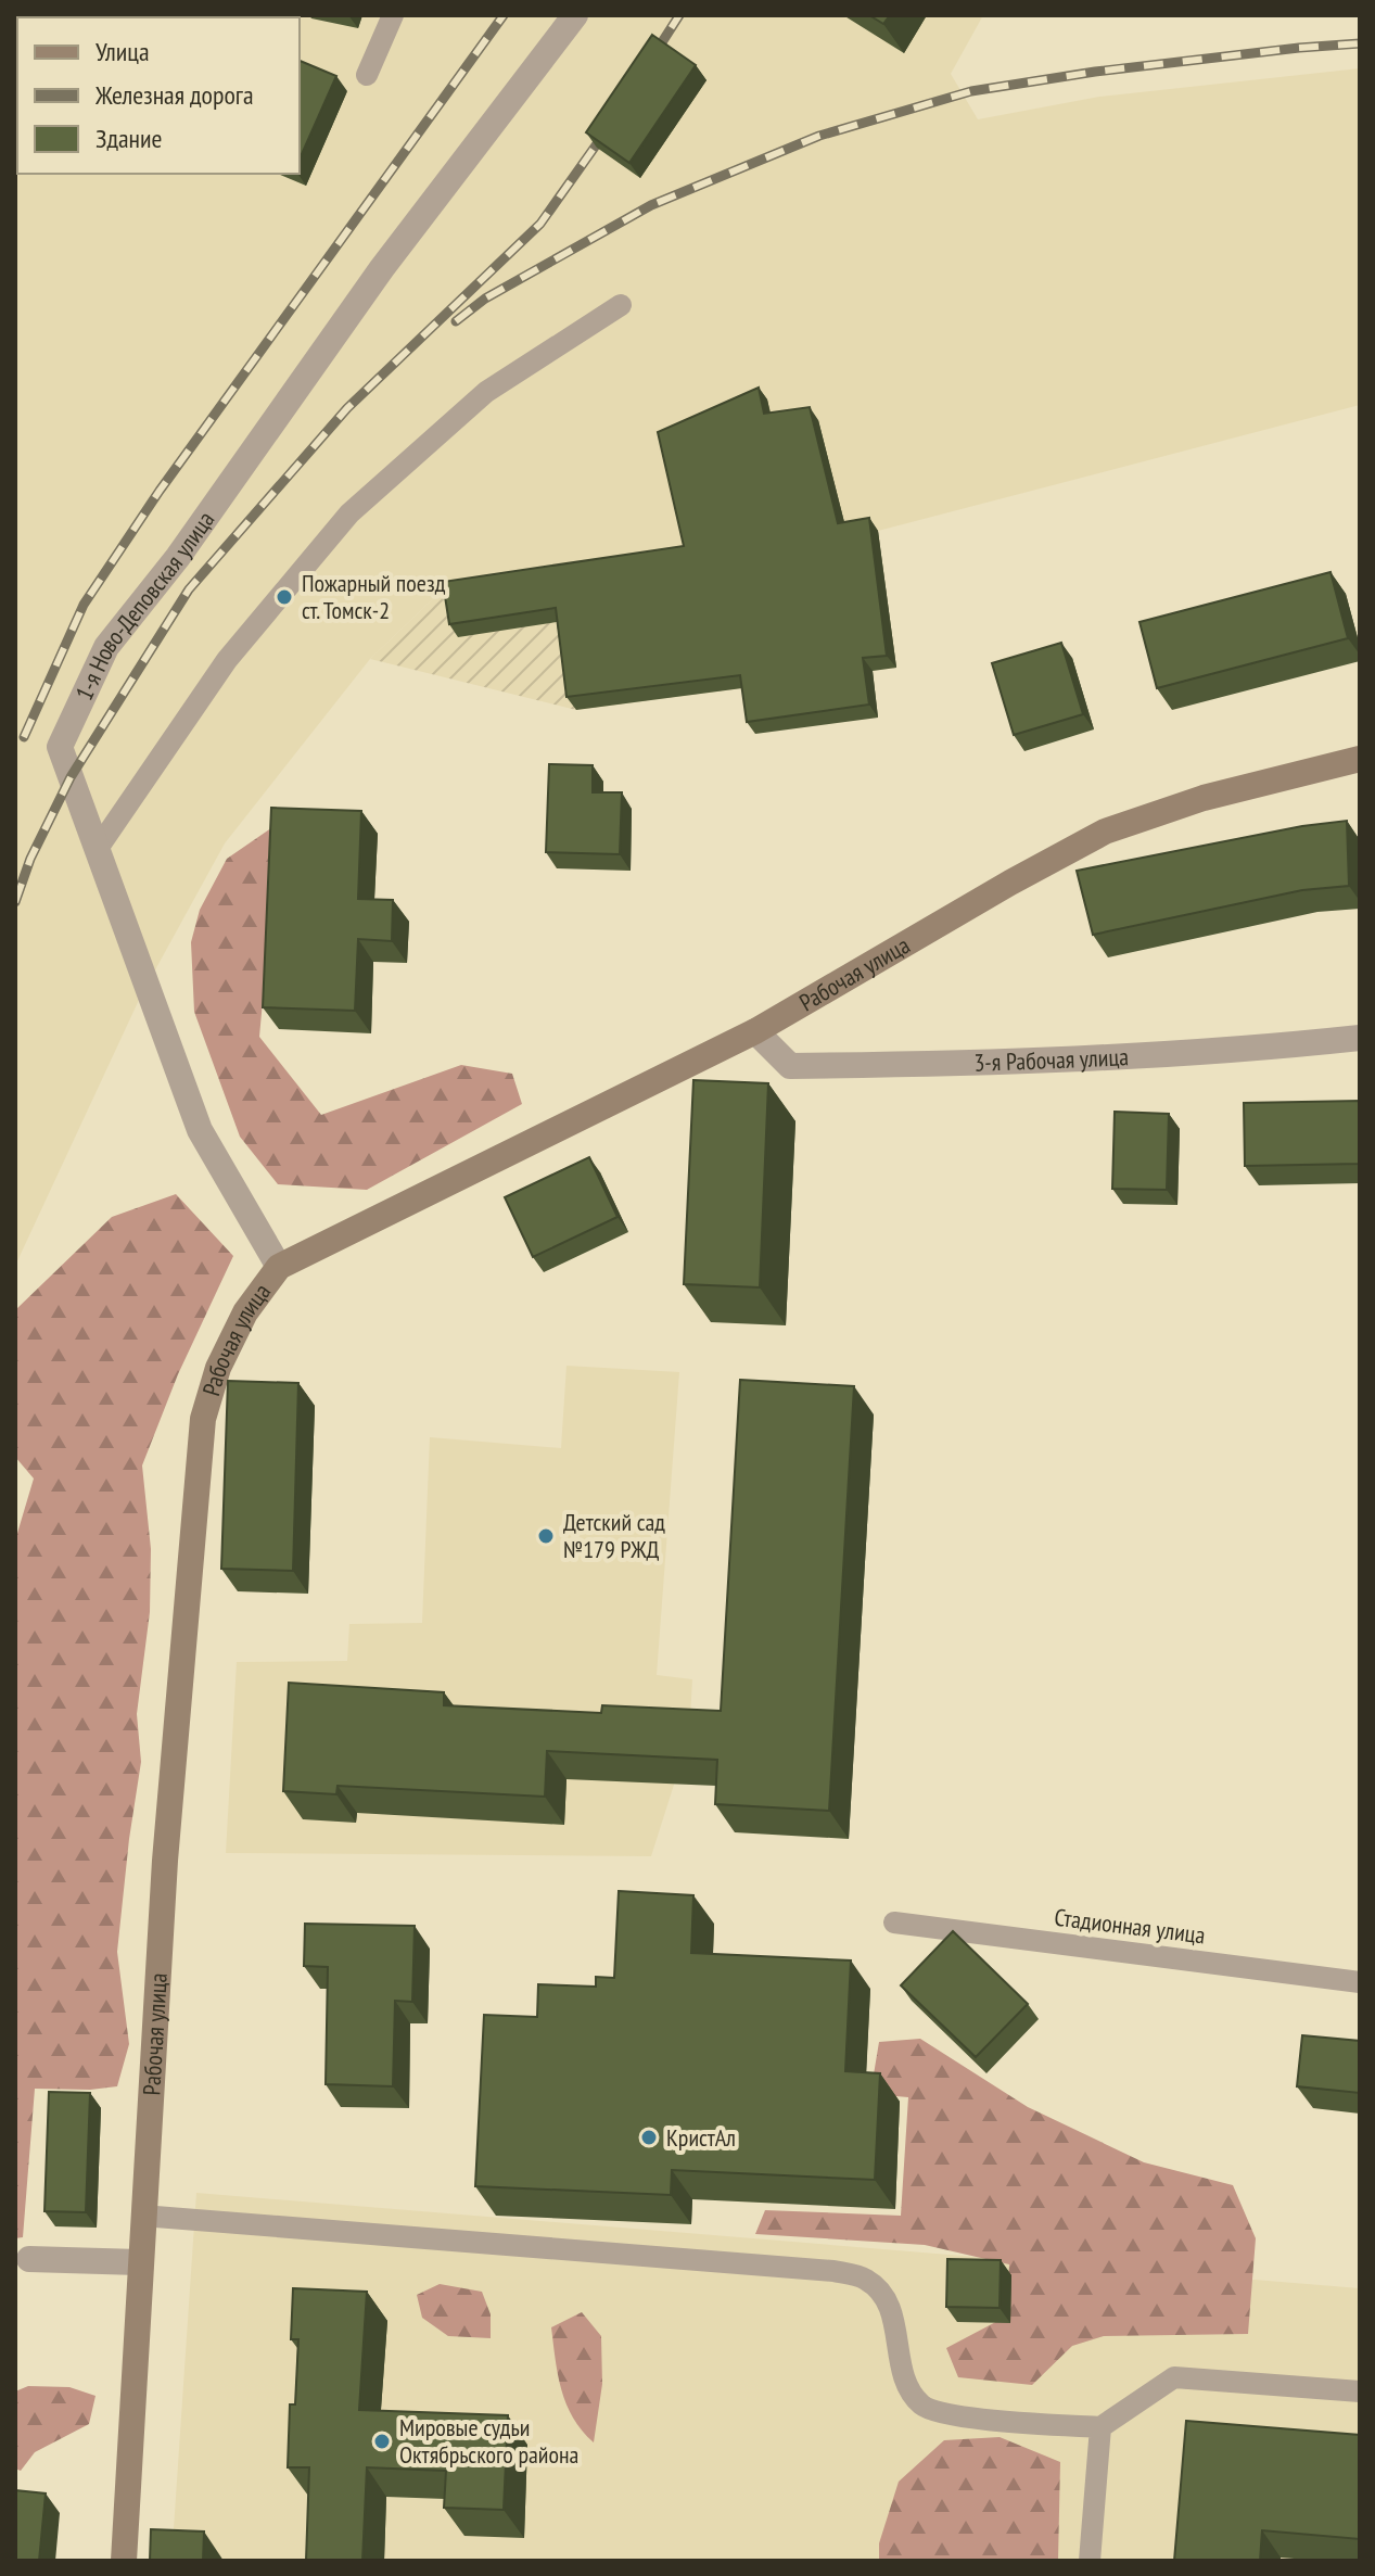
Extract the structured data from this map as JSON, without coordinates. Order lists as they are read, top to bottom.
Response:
{
  "streets": {
    "street": ["1-я Ново-Деповская улица", "Рабочая улица", "3-я Рабочая улица"],
    "lane": ["Стадионная улица"]
  },
  "crossings": [
    ["1-я Ново-Деповская улица", "Рабочая улица"],
    ["Рабочая улица", "3-я Рабочая улица"]
  ],
  "places": [
    "Пожарный поезд ст. Томск-2",
    "Детский сад №179 РЖД",
    "КристАл",
    "Мировые судьи Октябрьского района"
  ],
  "legend": ["Улица", "Железная дорога", "Здание"]
}
